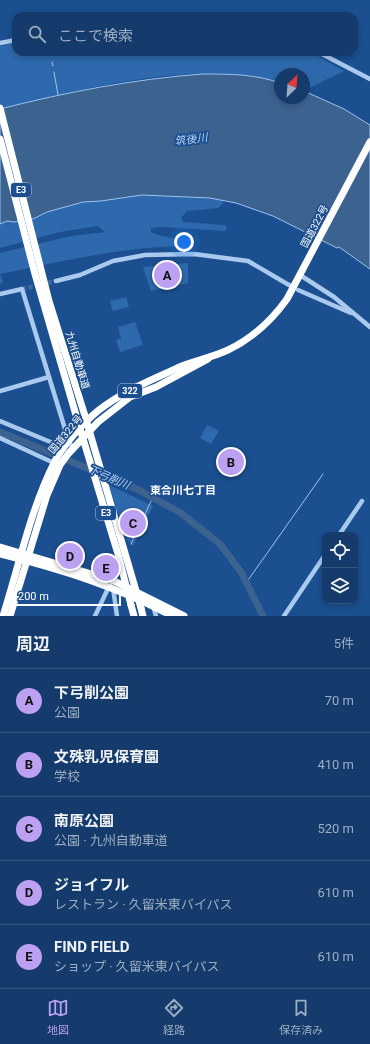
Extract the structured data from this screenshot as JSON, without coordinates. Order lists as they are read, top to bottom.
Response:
{
  "streets": {
    "highway": [
      "E3",
      "国道322号",
      "九州自動車道",
      "322"
    ]
  },
  "districts": ["東合川七丁目"],
  "water": ["筑後川", "下弓削川"],
  "scale_bar": "200 m",
  "north": "top right",
  "page": {
    "search": "ここで検索",
    "pins": [
      "A",
      "B",
      "C",
      "D",
      "E"
    ],
    "scale": "200 m",
    "heading": ["周辺", "5件"],
    "list": [
      {
        "mark": "A",
        "name": "下弓削公園",
        "note": "公園",
        "value": "70 m"
      },
      {
        "mark": "B",
        "name": "文殊乳児保育園",
        "note": "学校",
        "value": "410 m"
      },
      {
        "mark": "C",
        "name": "南原公園",
        "note": "公園 · 九州自動車道",
        "value": "520 m"
      },
      {
        "mark": "D",
        "name": "ジョイフル",
        "note": "レストラン · 久留米東バイパス",
        "value": "610 m"
      },
      {
        "mark": "E",
        "name": "FIND FIELD",
        "note": "ショップ · 久留米東バイパス",
        "value": "610 m"
      }
    ],
    "nav": ["地図", "経路", "保存済み"]
  }
}
